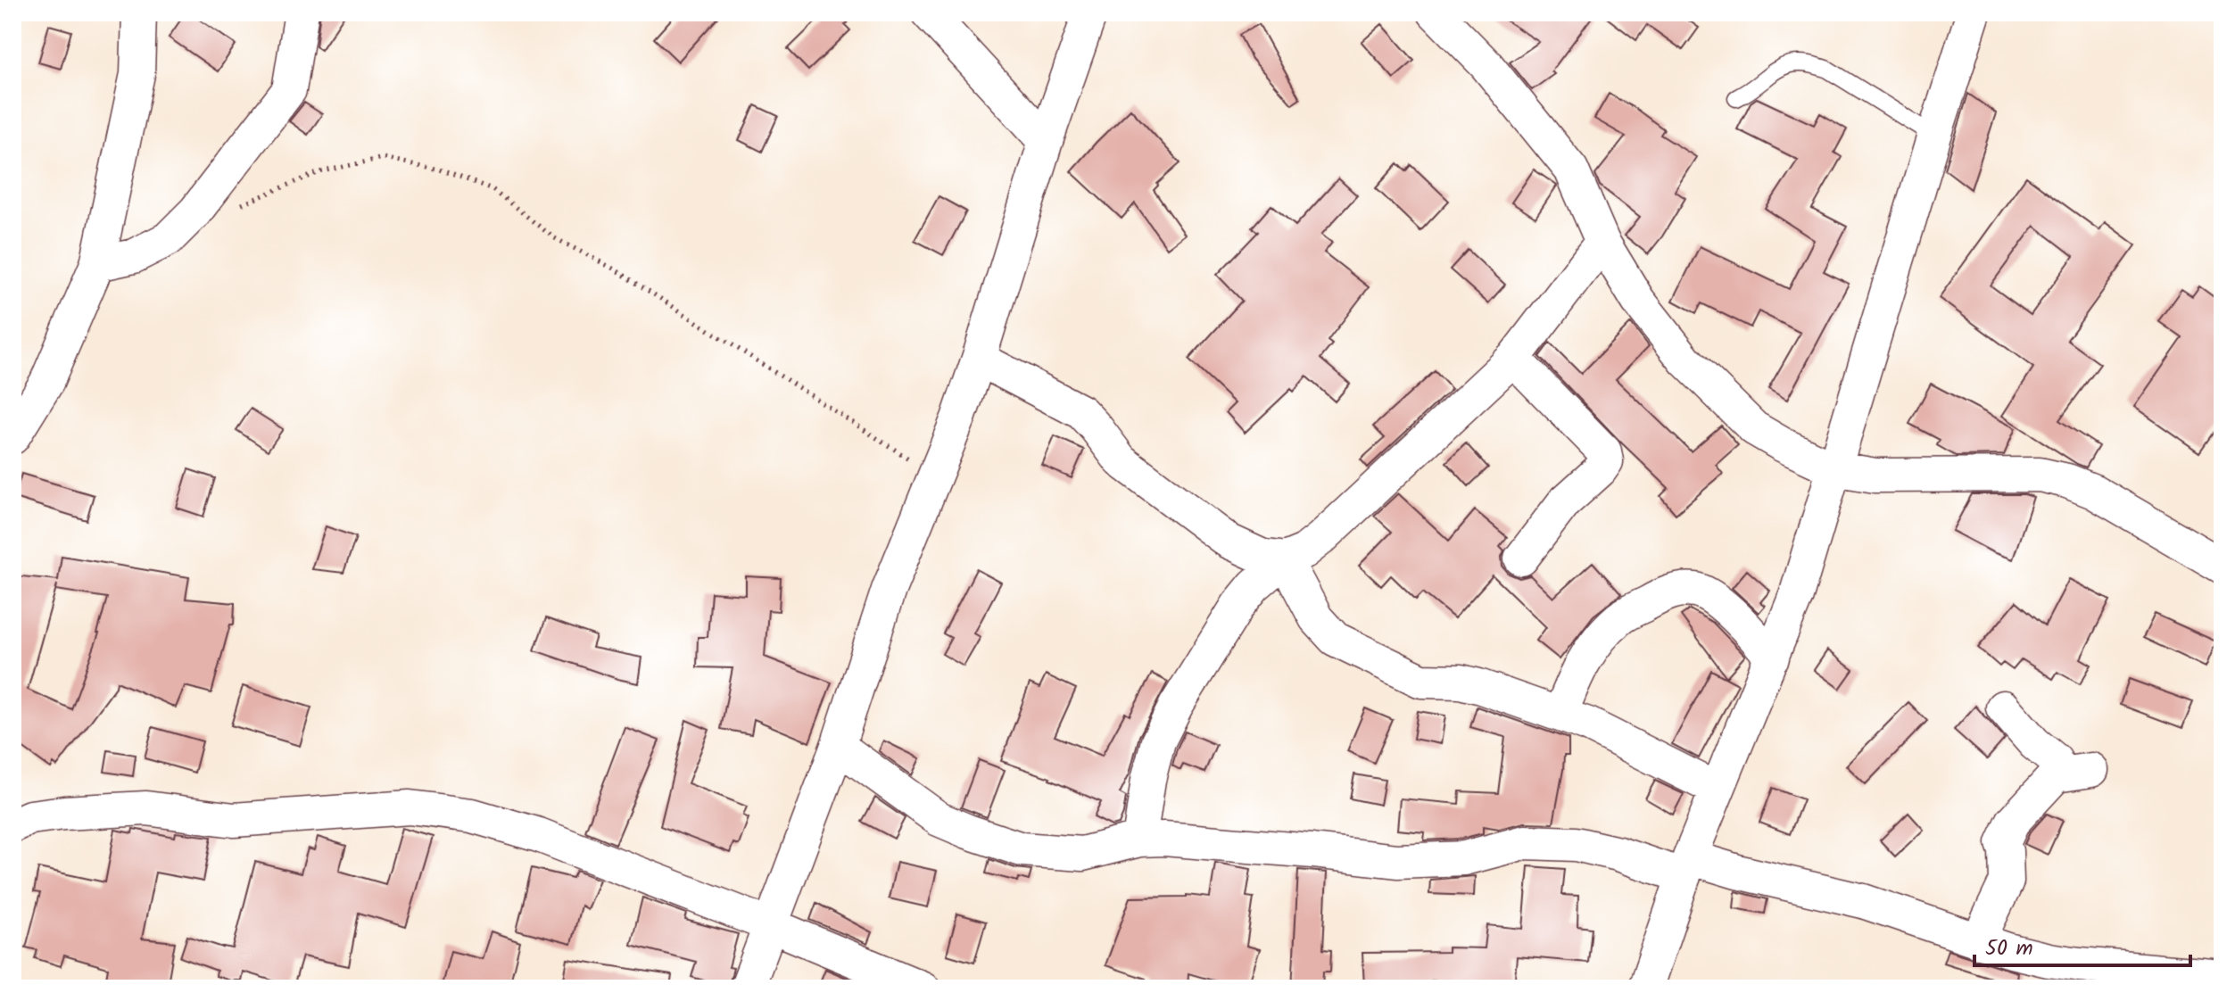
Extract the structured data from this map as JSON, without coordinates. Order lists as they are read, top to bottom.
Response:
{
  "scale_bar": "50 m"
}
